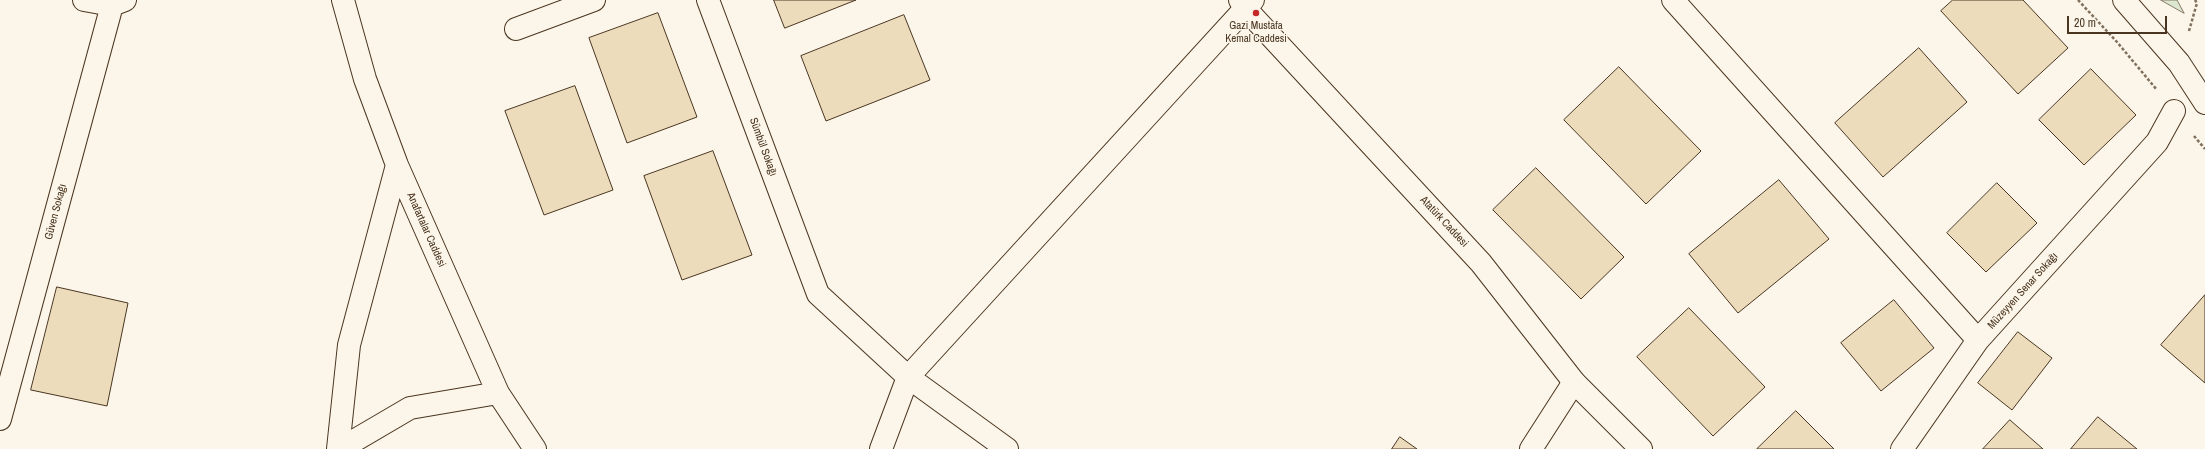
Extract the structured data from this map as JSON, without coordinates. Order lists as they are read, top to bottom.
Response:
{
  "streets": {
    "street": [
      "Sümbül Sokağı",
      "Güven Sokağı",
      "Atatürk Caddesi",
      "Anafartalar Caddesi",
      "Müzeyyen Senar Sokağı"
    ]
  },
  "places": ["Gazi Mustafa Kemal Caddesi"],
  "scale_bar": "20 m"
}
